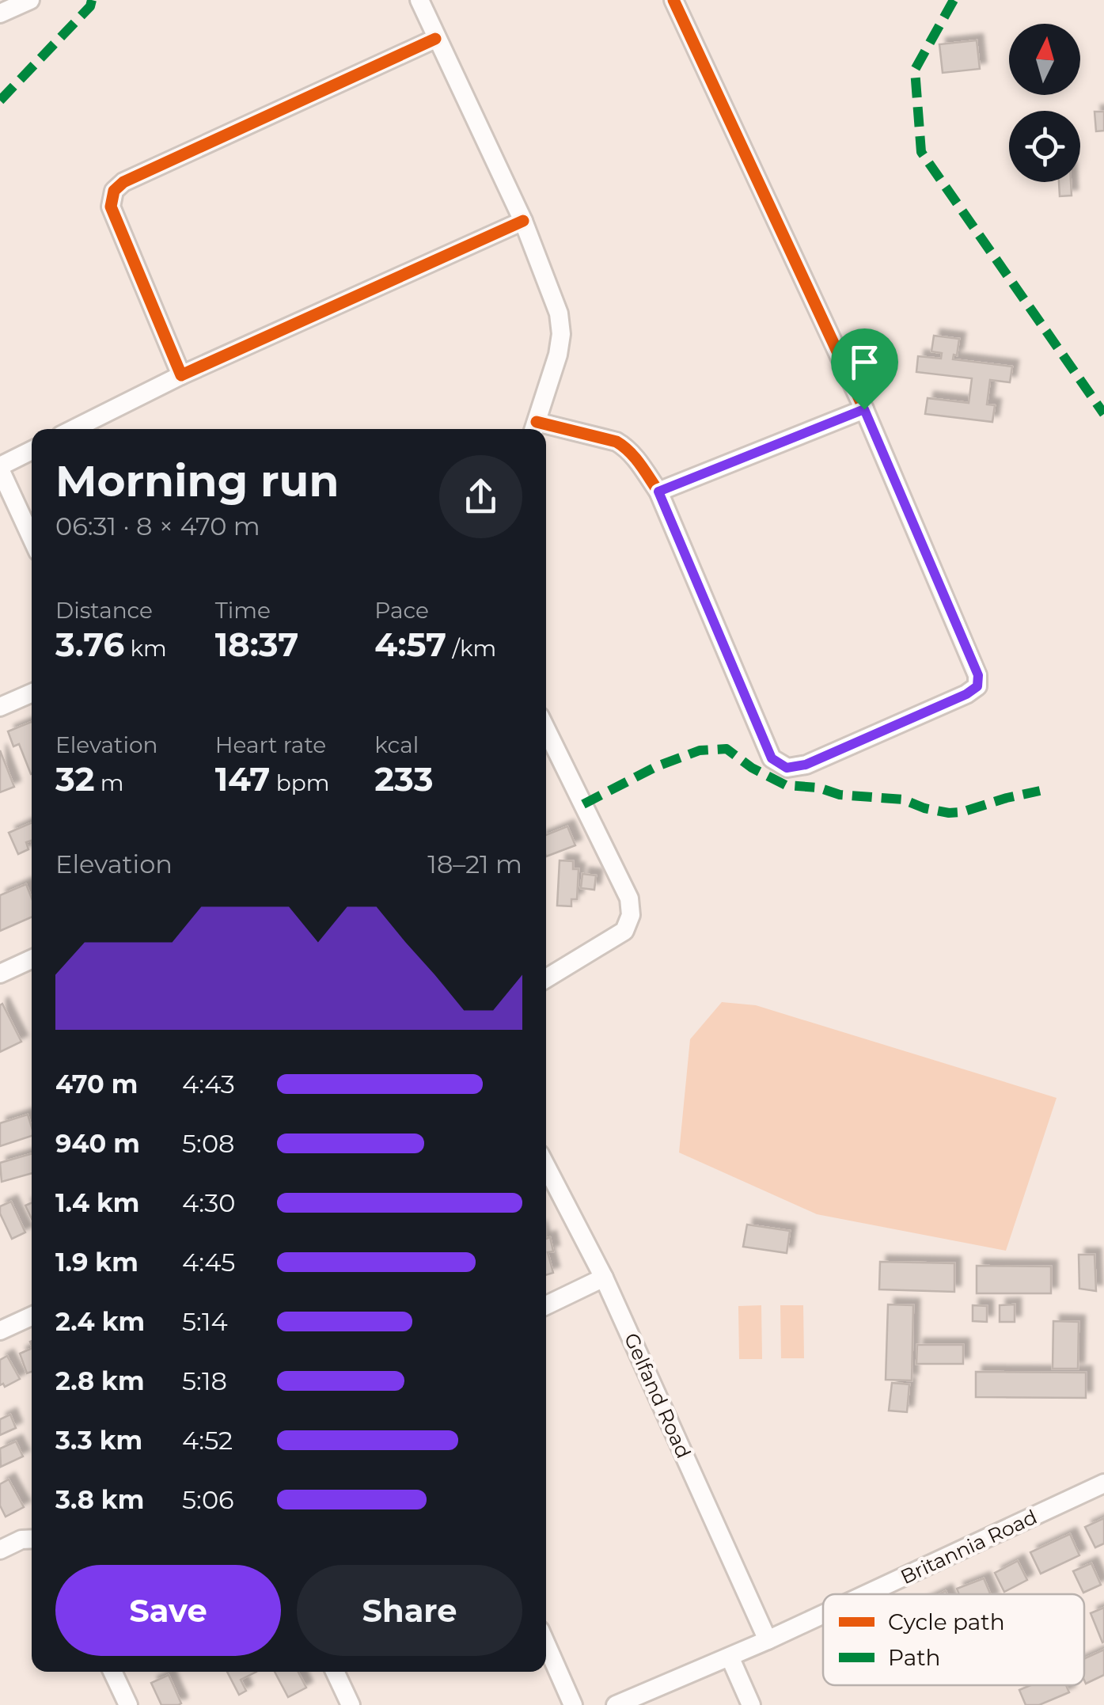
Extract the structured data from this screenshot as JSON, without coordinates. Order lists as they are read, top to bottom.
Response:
{
  "streets": {
    "street": ["Gelfand Road", "Britannia Road"]
  },
  "crossings": [
    ["Gelfand Road", "Britannia Road"]
  ],
  "legend": ["Cycle path", "Path"],
  "north": "top",
  "page": {
    "heading": ["Morning run", "06:31 · 8 × 470 m"],
    "stats": [
      ["Distance", "3.76 km"],
      ["Time", "18:37"],
      ["Pace", "4:57 /km"],
      ["Elevation", "32 m"],
      ["Heart rate", "147 bpm"],
      ["kcal", "233"]
    ],
    "chart": ["Elevation", "18–21 m"],
    "list": [
      {
        "name": "470 m",
        "note": "4:43"
      },
      {
        "name": "940 m",
        "note": "5:08"
      },
      {
        "name": "1.4 km",
        "note": "4:30"
      },
      {
        "name": "1.9 km",
        "note": "4:45"
      },
      {
        "name": "2.4 km",
        "note": "5:14"
      },
      {
        "name": "2.8 km",
        "note": "5:18"
      },
      {
        "name": "3.3 km",
        "note": "4:52"
      },
      {
        "name": "3.8 km",
        "note": "5:06"
      }
    ],
    "buttons": ["Save", "Share"]
  }
}
